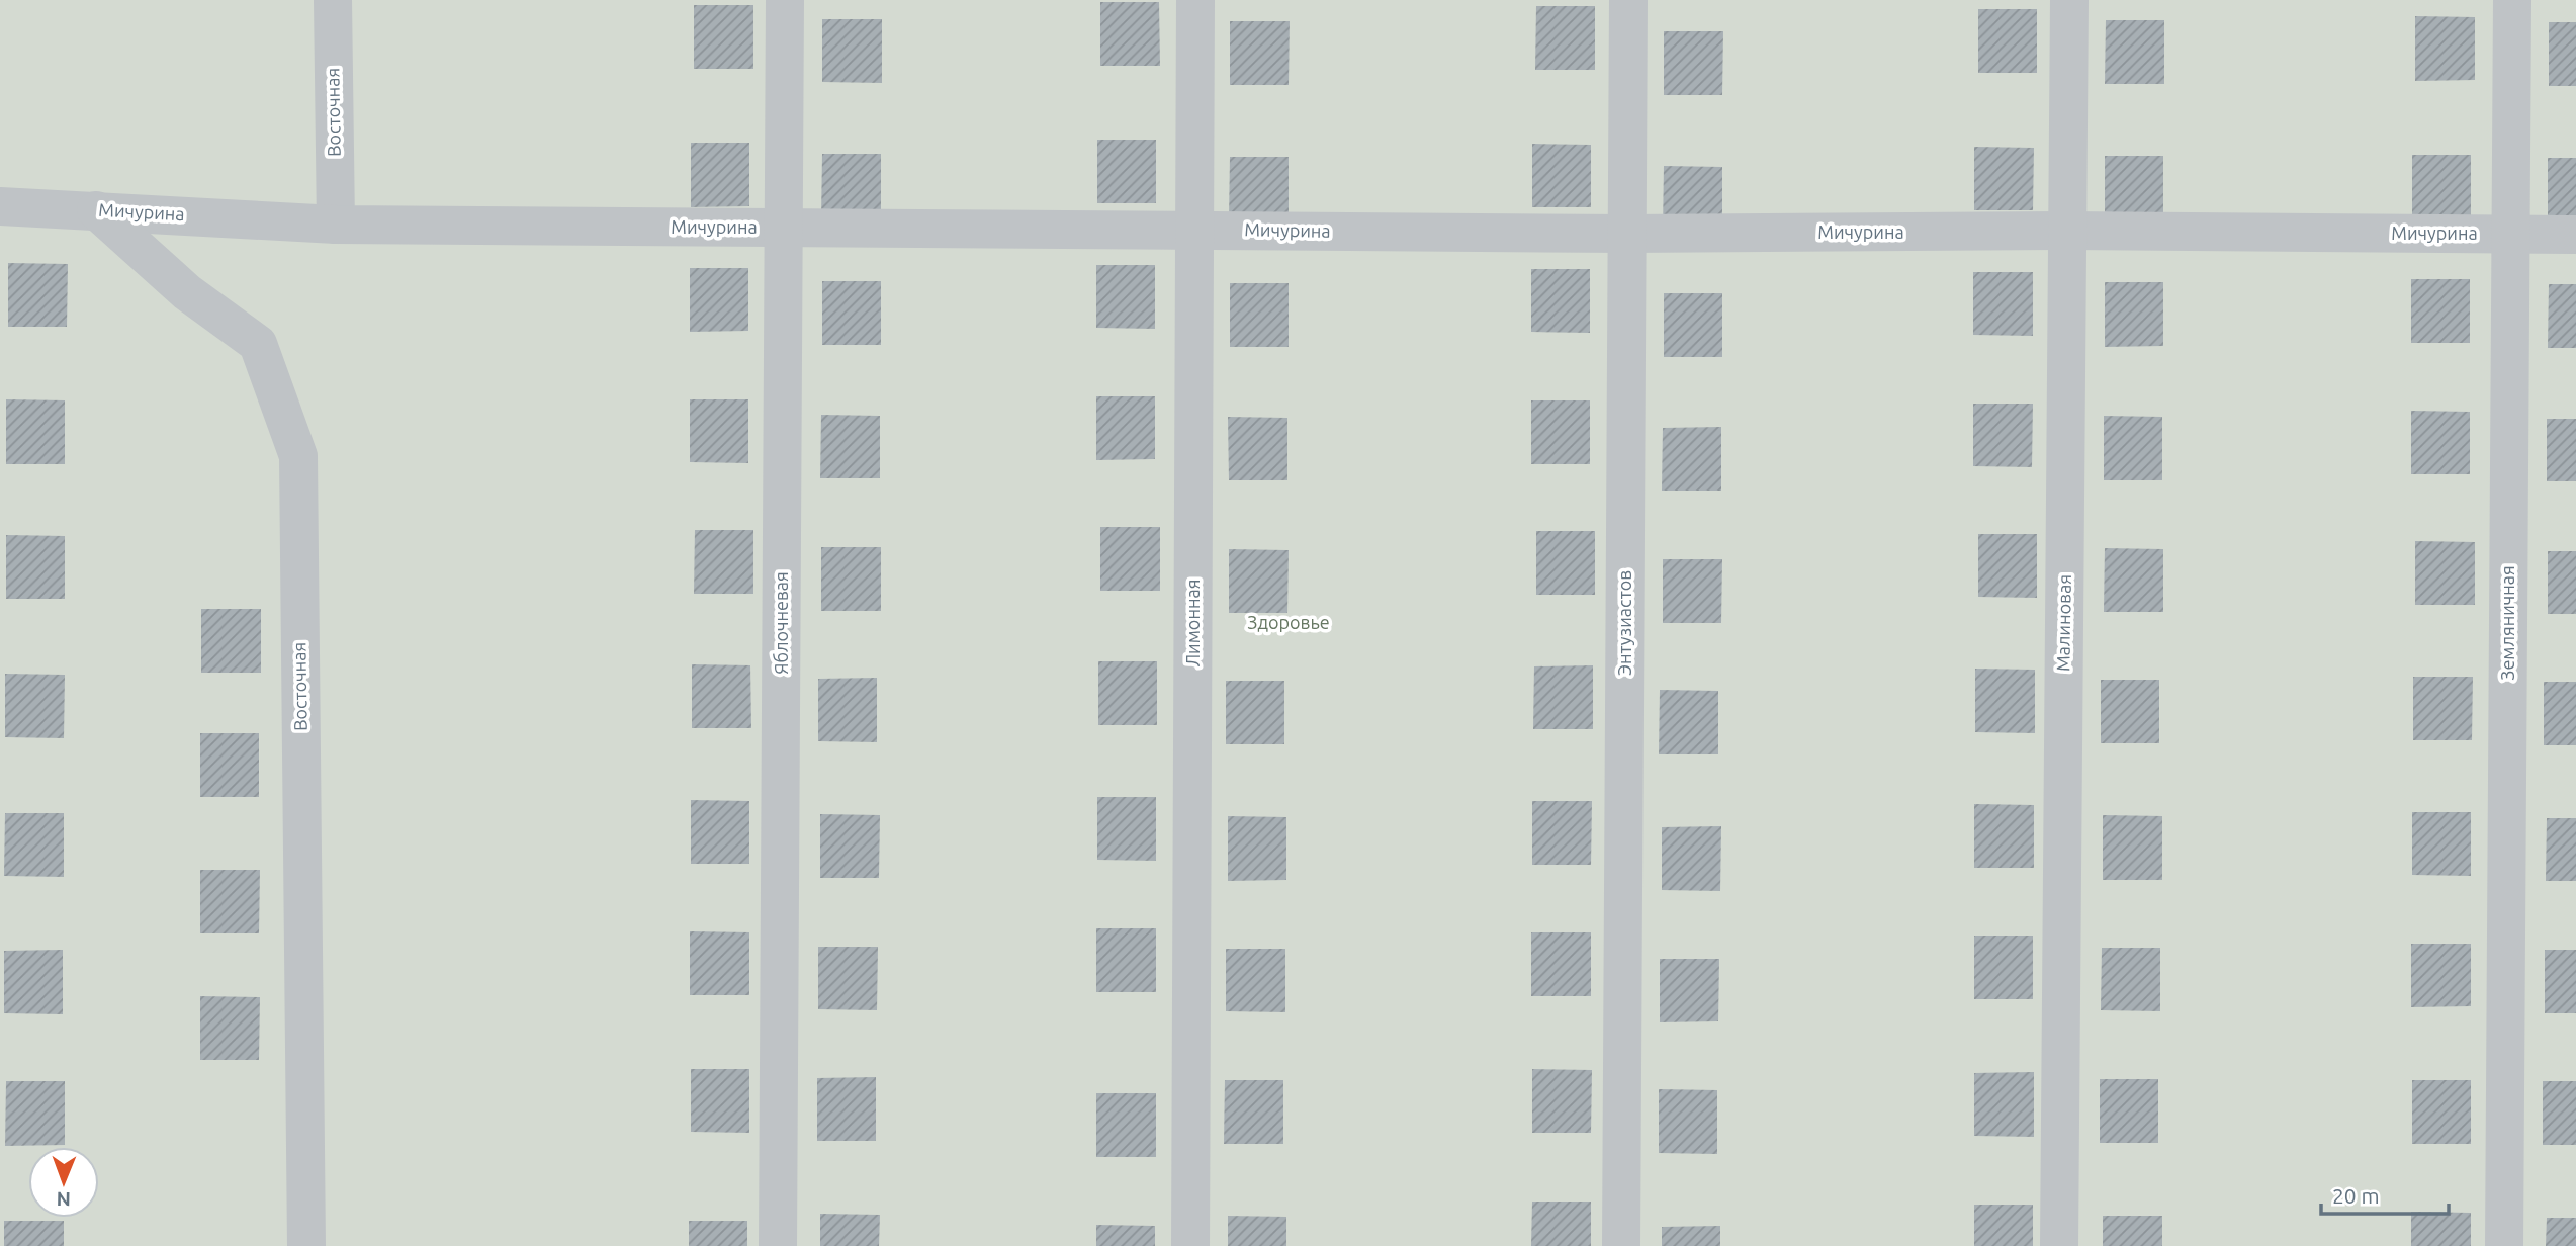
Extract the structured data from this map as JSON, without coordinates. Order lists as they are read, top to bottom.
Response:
{
  "streets": {
    "street": [
      "Восточная",
      "Мичурина",
      "Яблочневая",
      "Лимонная",
      "Энтузиастов",
      "Малиновая",
      "Земляничная"
    ]
  },
  "crossings": [
    ["Восточная", "Мичурина"],
    ["Мичурина", "Яблочневая"],
    ["Мичурина", "Лимонная"],
    ["Мичурина", "Энтузиастов"],
    ["Мичурина", "Малиновая"],
    ["Мичурина", "Земляничная"]
  ],
  "parks": ["Здоровье"],
  "scale_bar": "20 m",
  "north": "bottom"
}
